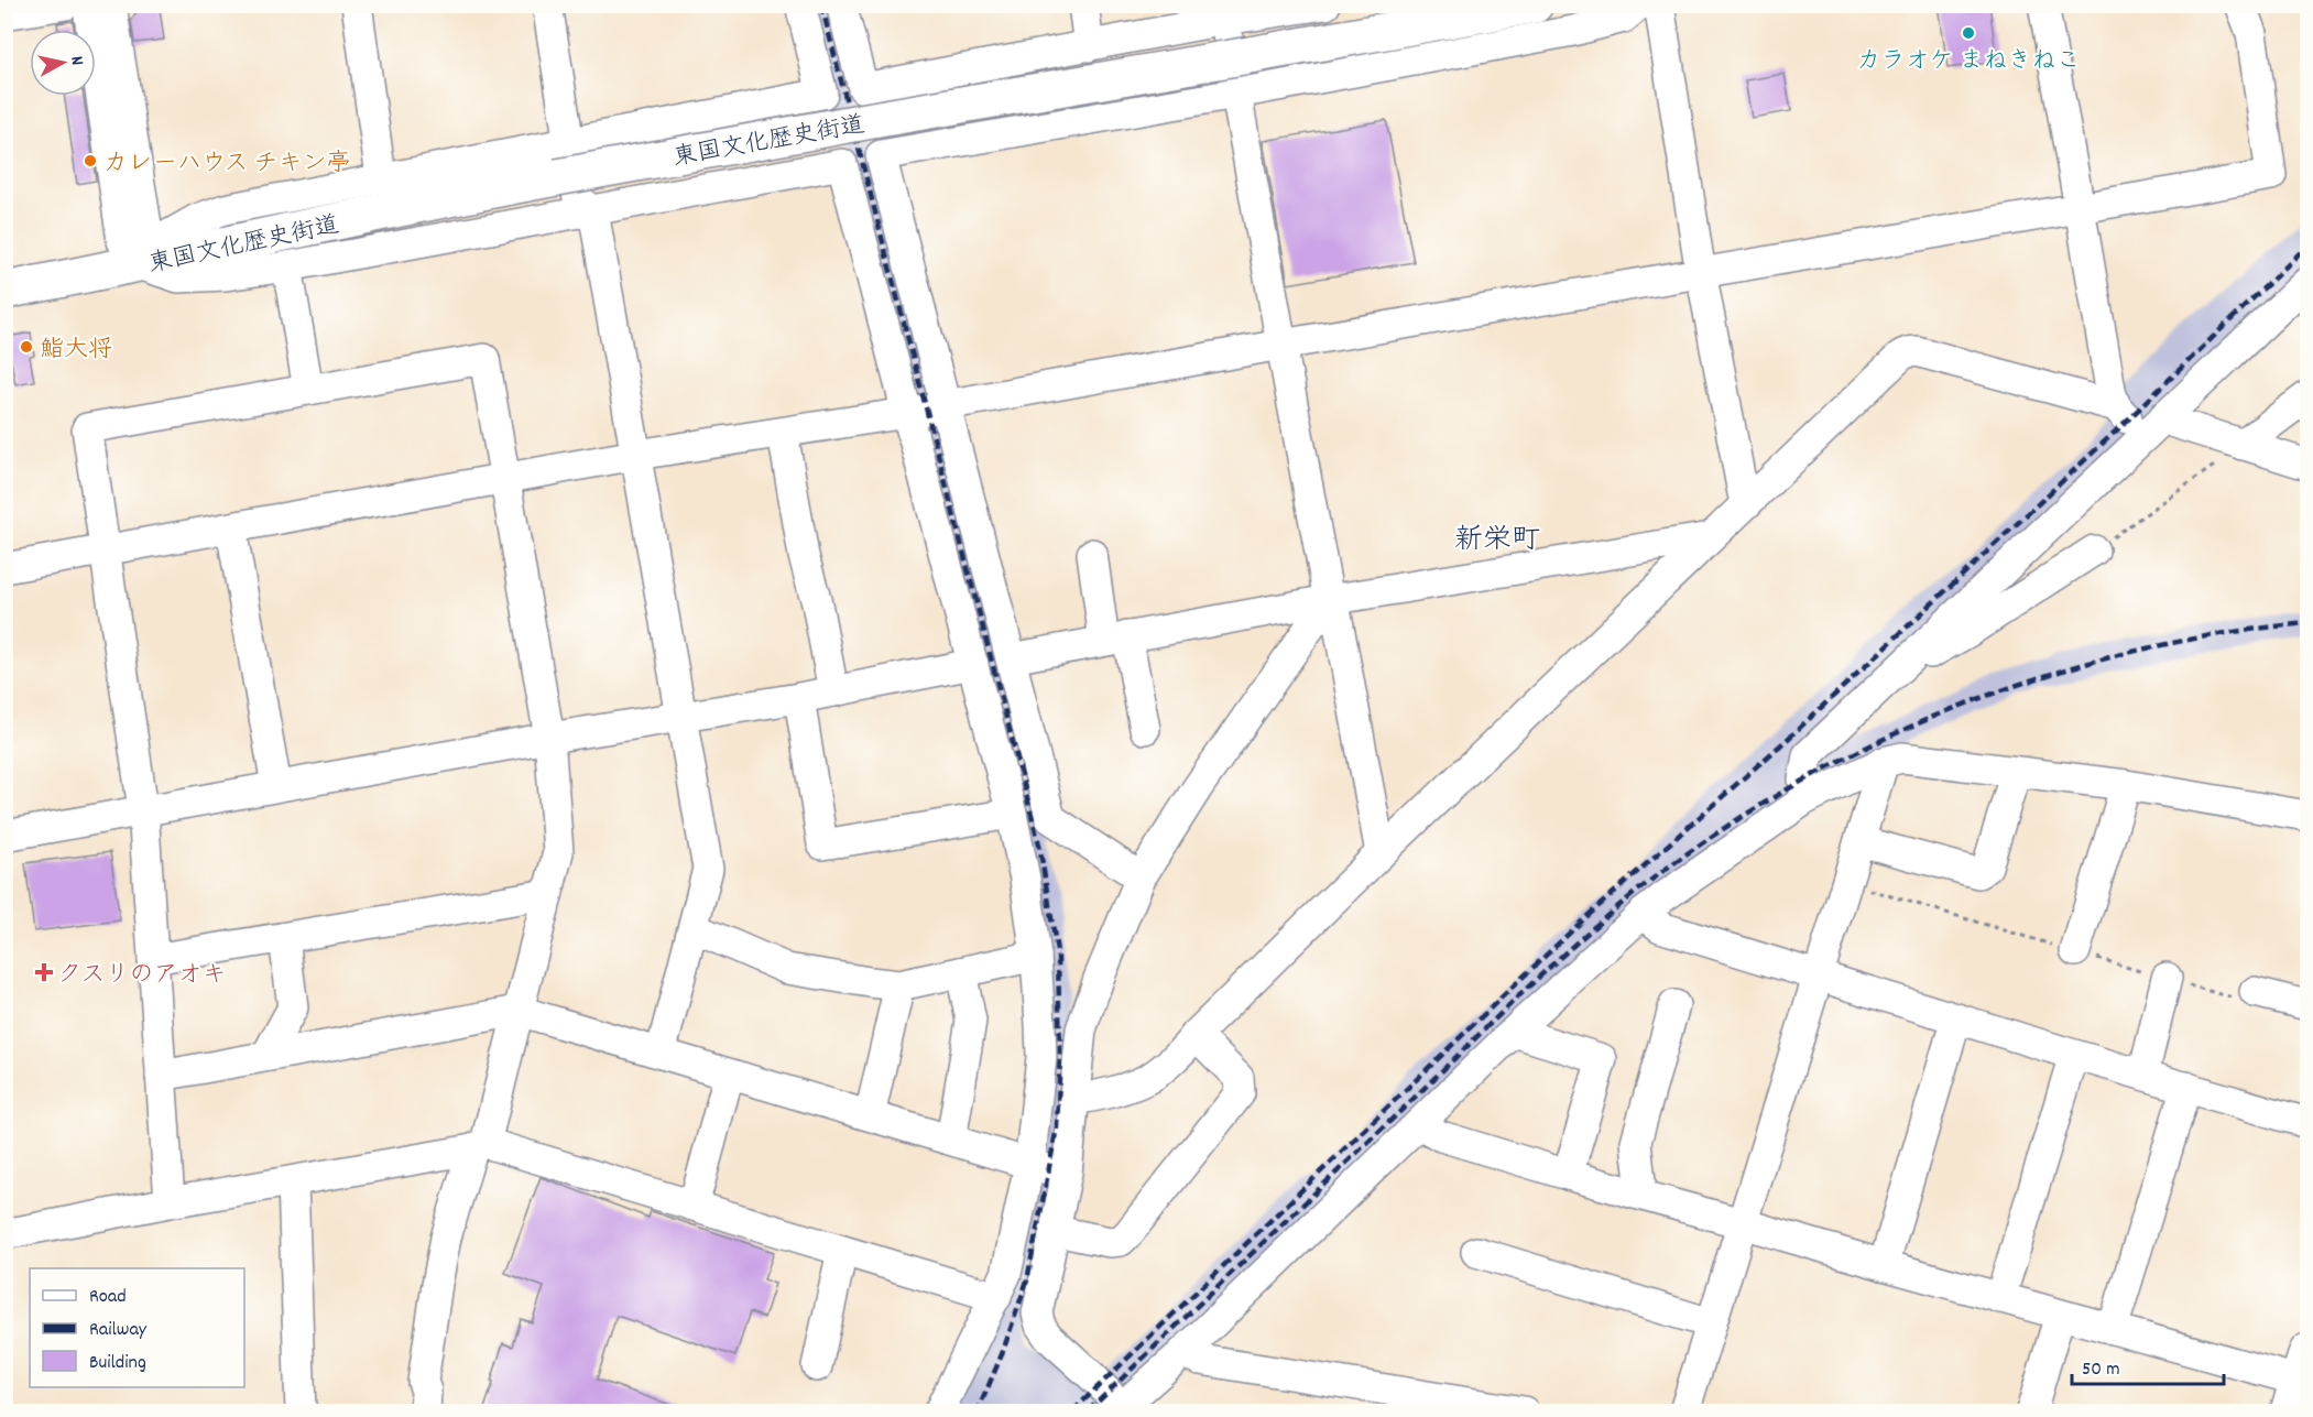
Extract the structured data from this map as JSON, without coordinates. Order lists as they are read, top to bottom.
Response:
{
  "streets": {
    "highway": ["東国文化歴史街道"]
  },
  "districts": ["新栄町"],
  "places": {
    "other": ["カラオケ まねきねこ", "カレーハウス チキン亭", "鮨大将"],
    "health": ["クスリのアオキ"]
  },
  "legend": ["Road", "Railway", "Building"],
  "scale_bar": "50 m",
  "north": "right"
}
